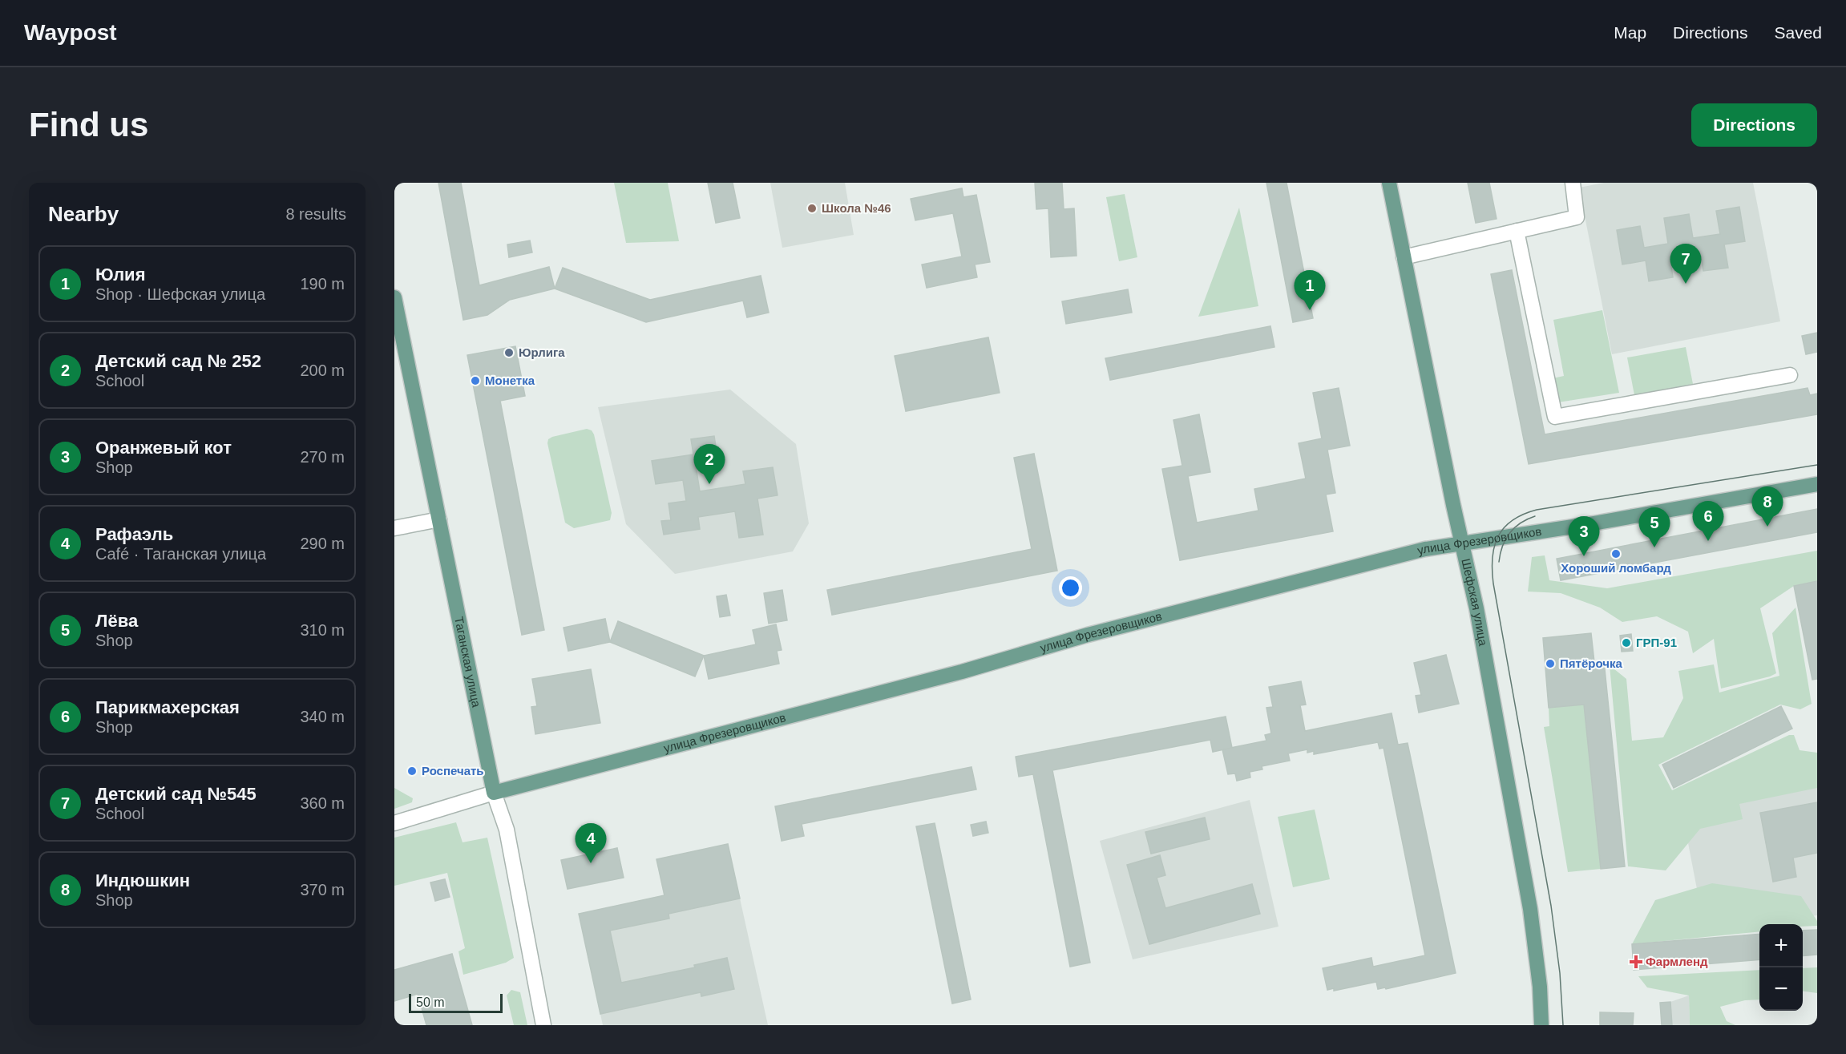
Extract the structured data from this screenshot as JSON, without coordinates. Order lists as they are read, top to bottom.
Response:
{
  "streets": {
    "main road": ["улица Фрезеровщиков", "Шефская улица", "Таганская улица"]
  },
  "crossings": [
    ["улица Фрезеровщиков", "Шефская улица"],
    ["улица Фрезеровщиков", "Таганская улица"]
  ],
  "places": {
    "other": [
      "Школа №46",
      "Юрлига",
      "Монетка",
      "Хороший ломбард",
      "ГРП-91",
      "Пятёрочка",
      "Роспечать"
    ],
    "health": ["Фармленд"]
  },
  "scale_bar": "50 m",
  "page": {
    "header": "Waypost",
    "nav": ["Map", "Directions", "Saved"],
    "buttons": "Directions",
    "title": "Find us",
    "heading": ["Nearby", "8 results"],
    "pins": [
      "7",
      "1",
      "2",
      "8",
      "6",
      "5",
      "3",
      "4"
    ],
    "list": [
      {
        "mark": "1",
        "name": "Юлия",
        "note": "Shop · Шефская улица",
        "value": "190 m"
      },
      {
        "mark": "2",
        "name": "Детский сад № 252",
        "note": "School",
        "value": "200 m"
      },
      {
        "mark": "3",
        "name": "Оранжевый кот",
        "note": "Shop",
        "value": "270 m"
      },
      {
        "mark": "4",
        "name": "Рафаэль",
        "note": "Café · Таганская улица",
        "value": "290 m"
      },
      {
        "mark": "5",
        "name": "Лёва",
        "note": "Shop",
        "value": "310 m"
      },
      {
        "mark": "6",
        "name": "Парикмахерская",
        "note": "Shop",
        "value": "340 m"
      },
      {
        "mark": "7",
        "name": "Детский сад №545",
        "note": "School",
        "value": "360 m"
      },
      {
        "mark": "8",
        "name": "Индюшкин",
        "note": "Shop",
        "value": "370 m"
      }
    ],
    "map_buttons": ["+", "−"],
    "scale": "50 m"
  }
}
